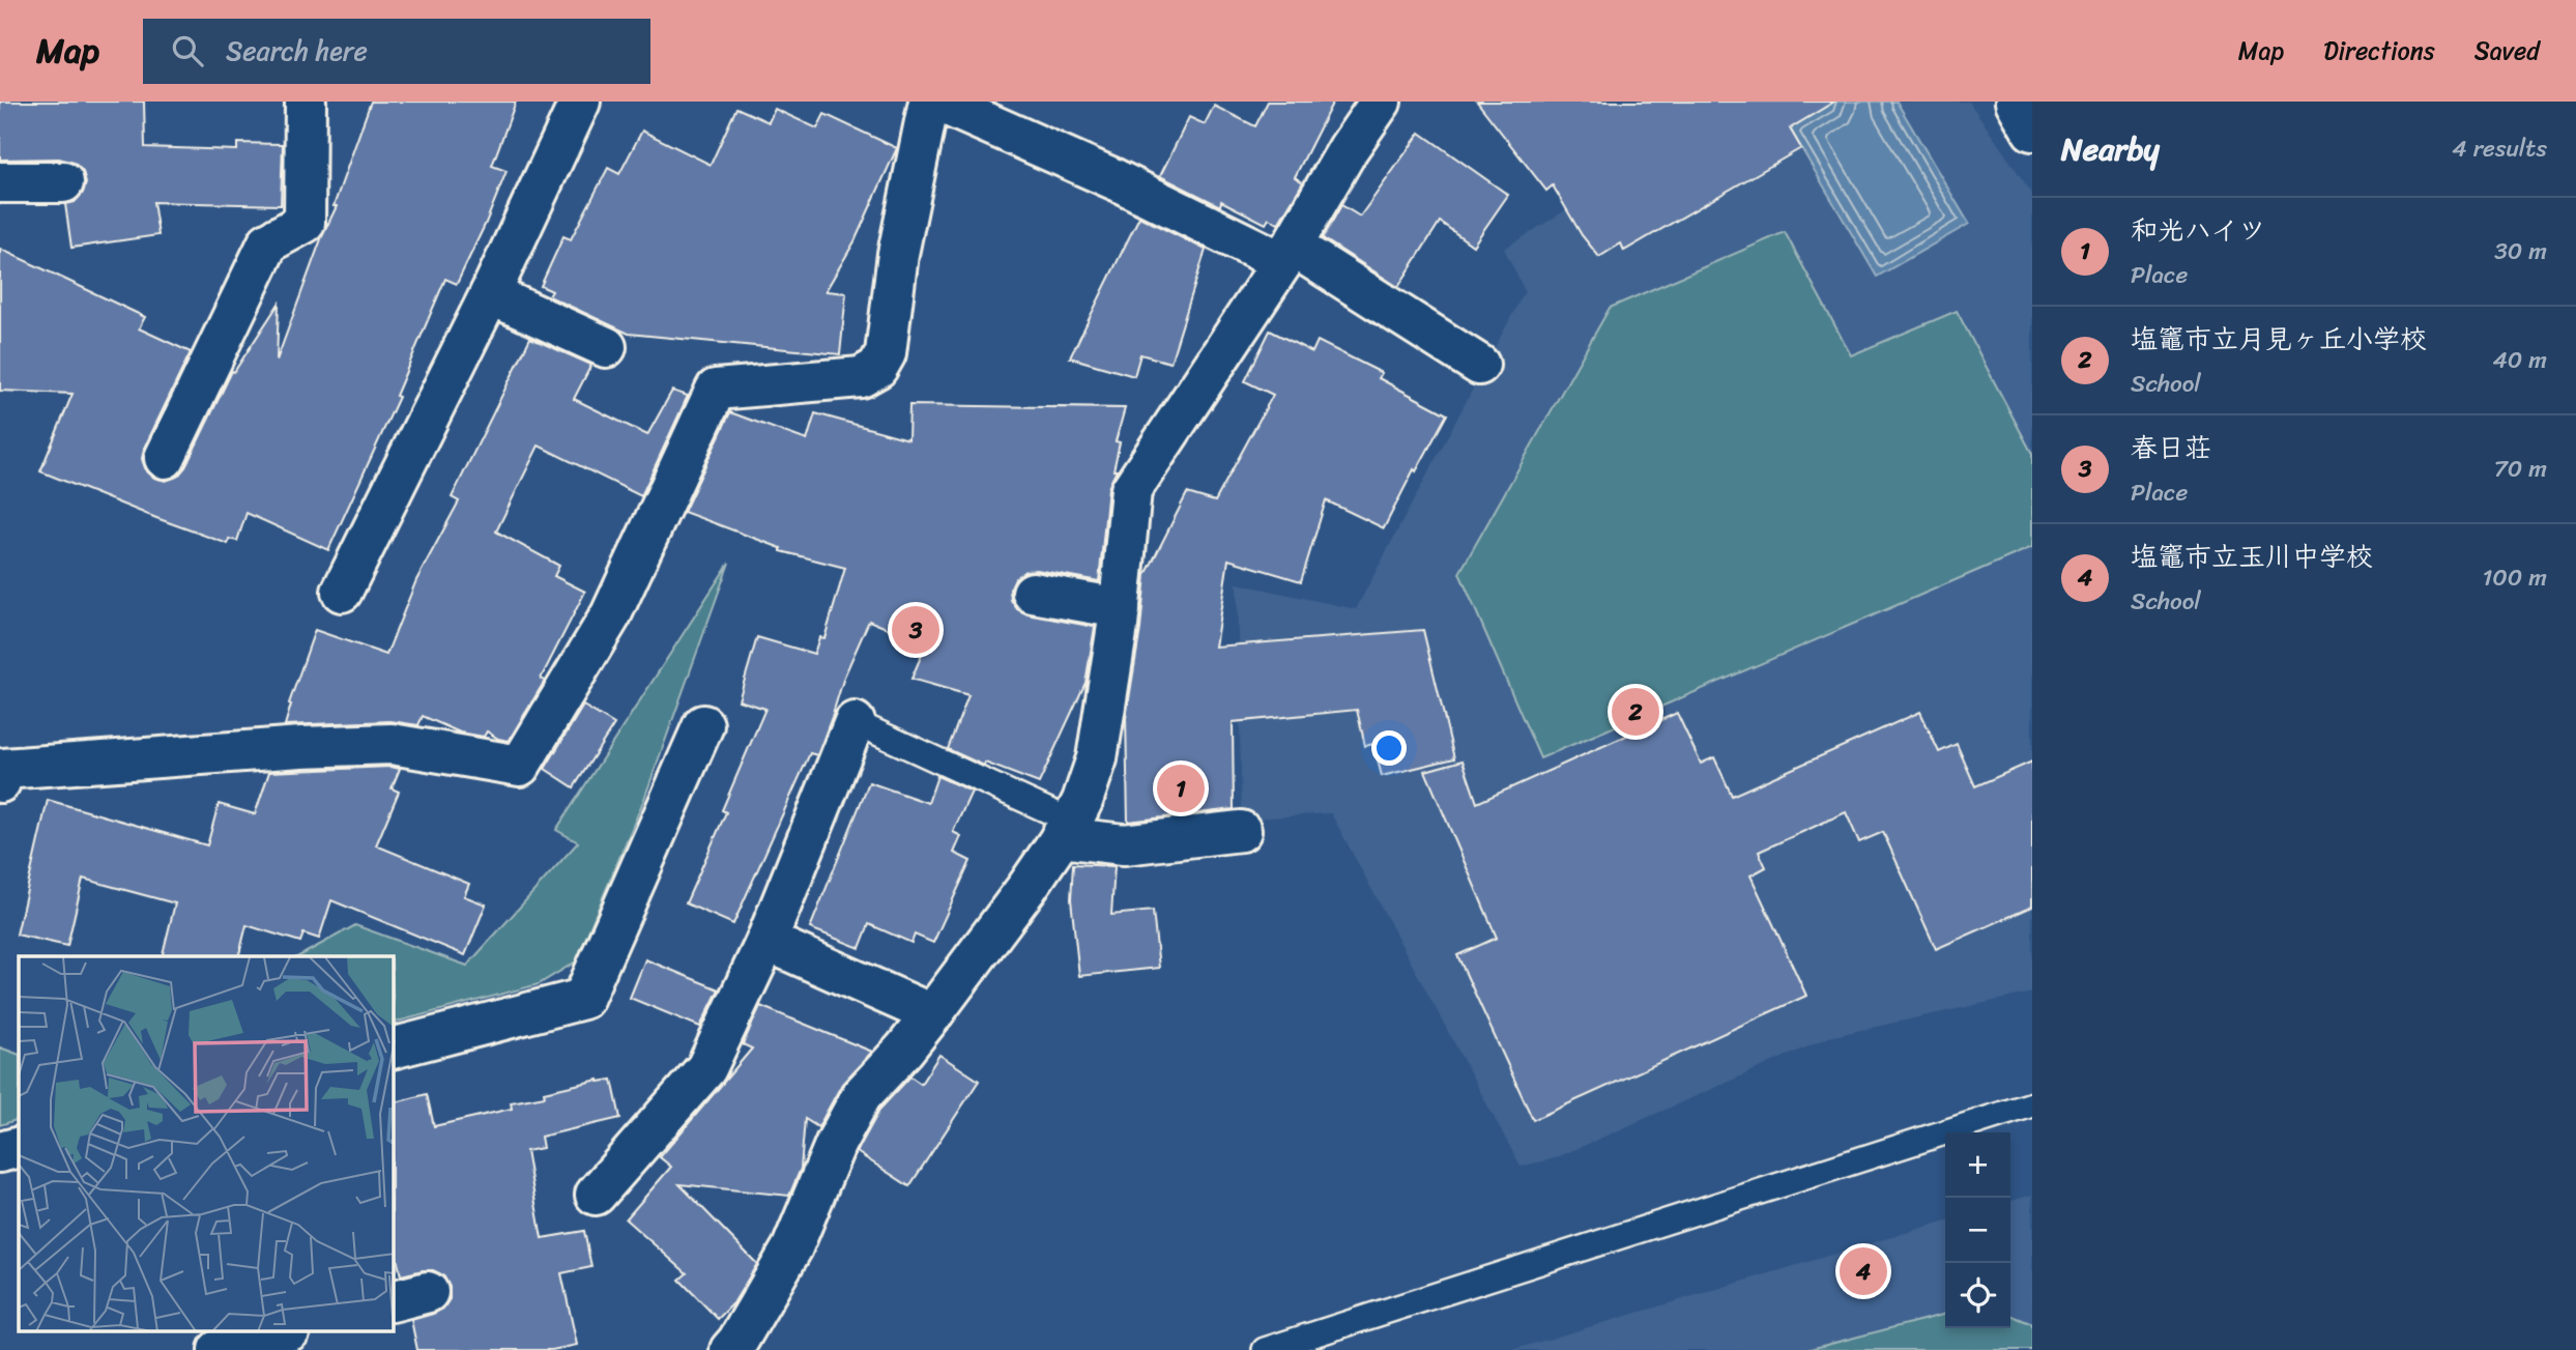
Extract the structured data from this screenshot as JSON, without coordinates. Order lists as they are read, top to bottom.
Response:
{
  "page": {
    "header": "Map",
    "search": "Search here",
    "nav": ["Map", "Directions", "Saved"],
    "heading": ["Nearby", "4 results"],
    "list": [
      {
        "mark": "1",
        "name": "和光ハイツ",
        "note": "Place",
        "value": "30 m"
      },
      {
        "mark": "2",
        "name": "塩竈市立月見ヶ丘小学校",
        "note": "School",
        "value": "40 m"
      },
      {
        "mark": "3",
        "name": "春日荘",
        "note": "Place",
        "value": "70 m"
      },
      {
        "mark": "4",
        "name": "塩竈市立玉川中学校",
        "note": "School",
        "value": "100 m"
      }
    ],
    "pins": [
      "3",
      "2",
      "1",
      "4"
    ],
    "map_buttons": ["+", "−"]
  }
}
